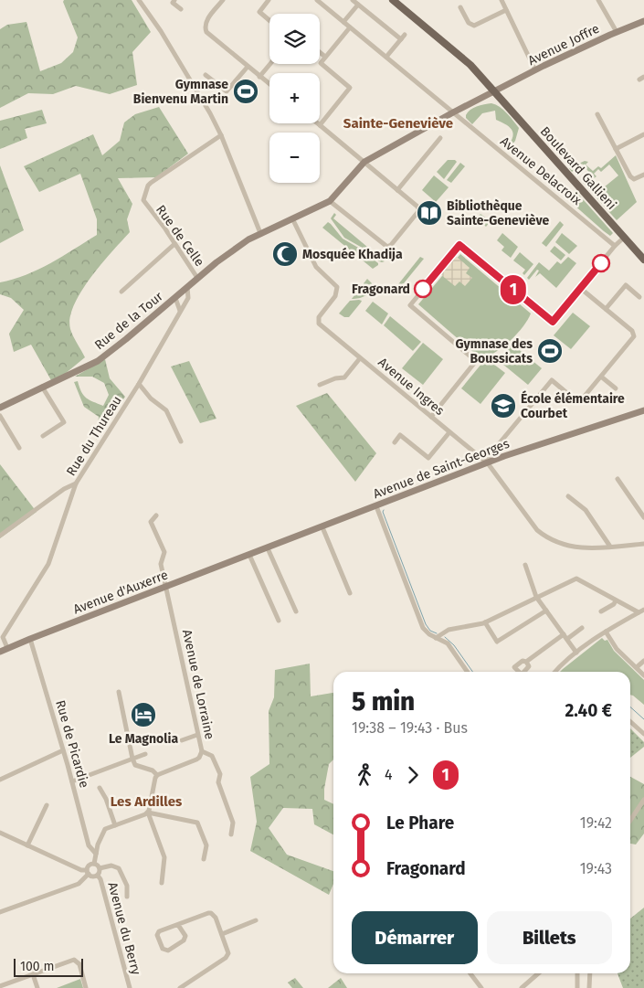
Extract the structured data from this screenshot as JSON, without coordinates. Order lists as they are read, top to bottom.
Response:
{
  "streets": {
    "main road": ["Boulevard Gallieni"],
    "street": [
      "Avenue Joffre",
      "Avenue Delacroix",
      "Rue de Celle",
      "Rue de la Tour",
      "Avenue Ingres",
      "Rue du Thureau",
      "Avenue de Saint-Georges",
      "Avenue d'Auxerre",
      "Avenue de Lorraine",
      "Rue de Picardie",
      "Avenue du Berry"
    ]
  },
  "crossings": [
    ["Avenue Joffre", "Boulevard Gallieni"],
    ["Avenue Joffre", "Avenue Delacroix"],
    ["Avenue Joffre", "Rue de la Tour"],
    ["Rue de Celle", "Rue de la Tour"],
    ["Rue de la Tour", "Avenue Ingres"],
    ["Rue de la Tour", "Rue du Thureau"],
    ["Avenue Ingres", "Avenue de Saint-Georges"],
    ["Rue du Thureau", "Avenue d'Auxerre"],
    ["Avenue de Saint-Georges", "Avenue d'Auxerre"],
    ["Avenue d'Auxerre", "Avenue de Lorraine"],
    ["Avenue d'Auxerre", "Rue de Picardie"]
  ],
  "districts": ["Sainte-Geneviève", "Les Ardilles"],
  "places": {
    "sports": ["Gymnase Bienvenu Martin", "Gymnase des Boussicats"],
    "library": ["Bibliothèque Sainte-Geneviève"],
    "mosque": ["Mosquée Khadija"],
    "other": ["Fragonard"],
    "school or university": ["École élémentaire Courbet"],
    "hotel": ["Le Magnolia"]
  },
  "lines": ["bus line 1"],
  "scale_bar": "100 m",
  "page": {
    "on_map": "1",
    "map_buttons": ["+", "−"],
    "heading": ["5 min", "19:38 – 19:43 · Bus", "2.40 €"],
    "legs": ["4", "1"],
    "list": [
      {
        "name": "Le Phare",
        "value": "19:42"
      },
      {
        "name": "Fragonard",
        "value": "19:43"
      }
    ],
    "buttons": ["Démarrer", "Billets"],
    "scale": "100 m"
  }
}
